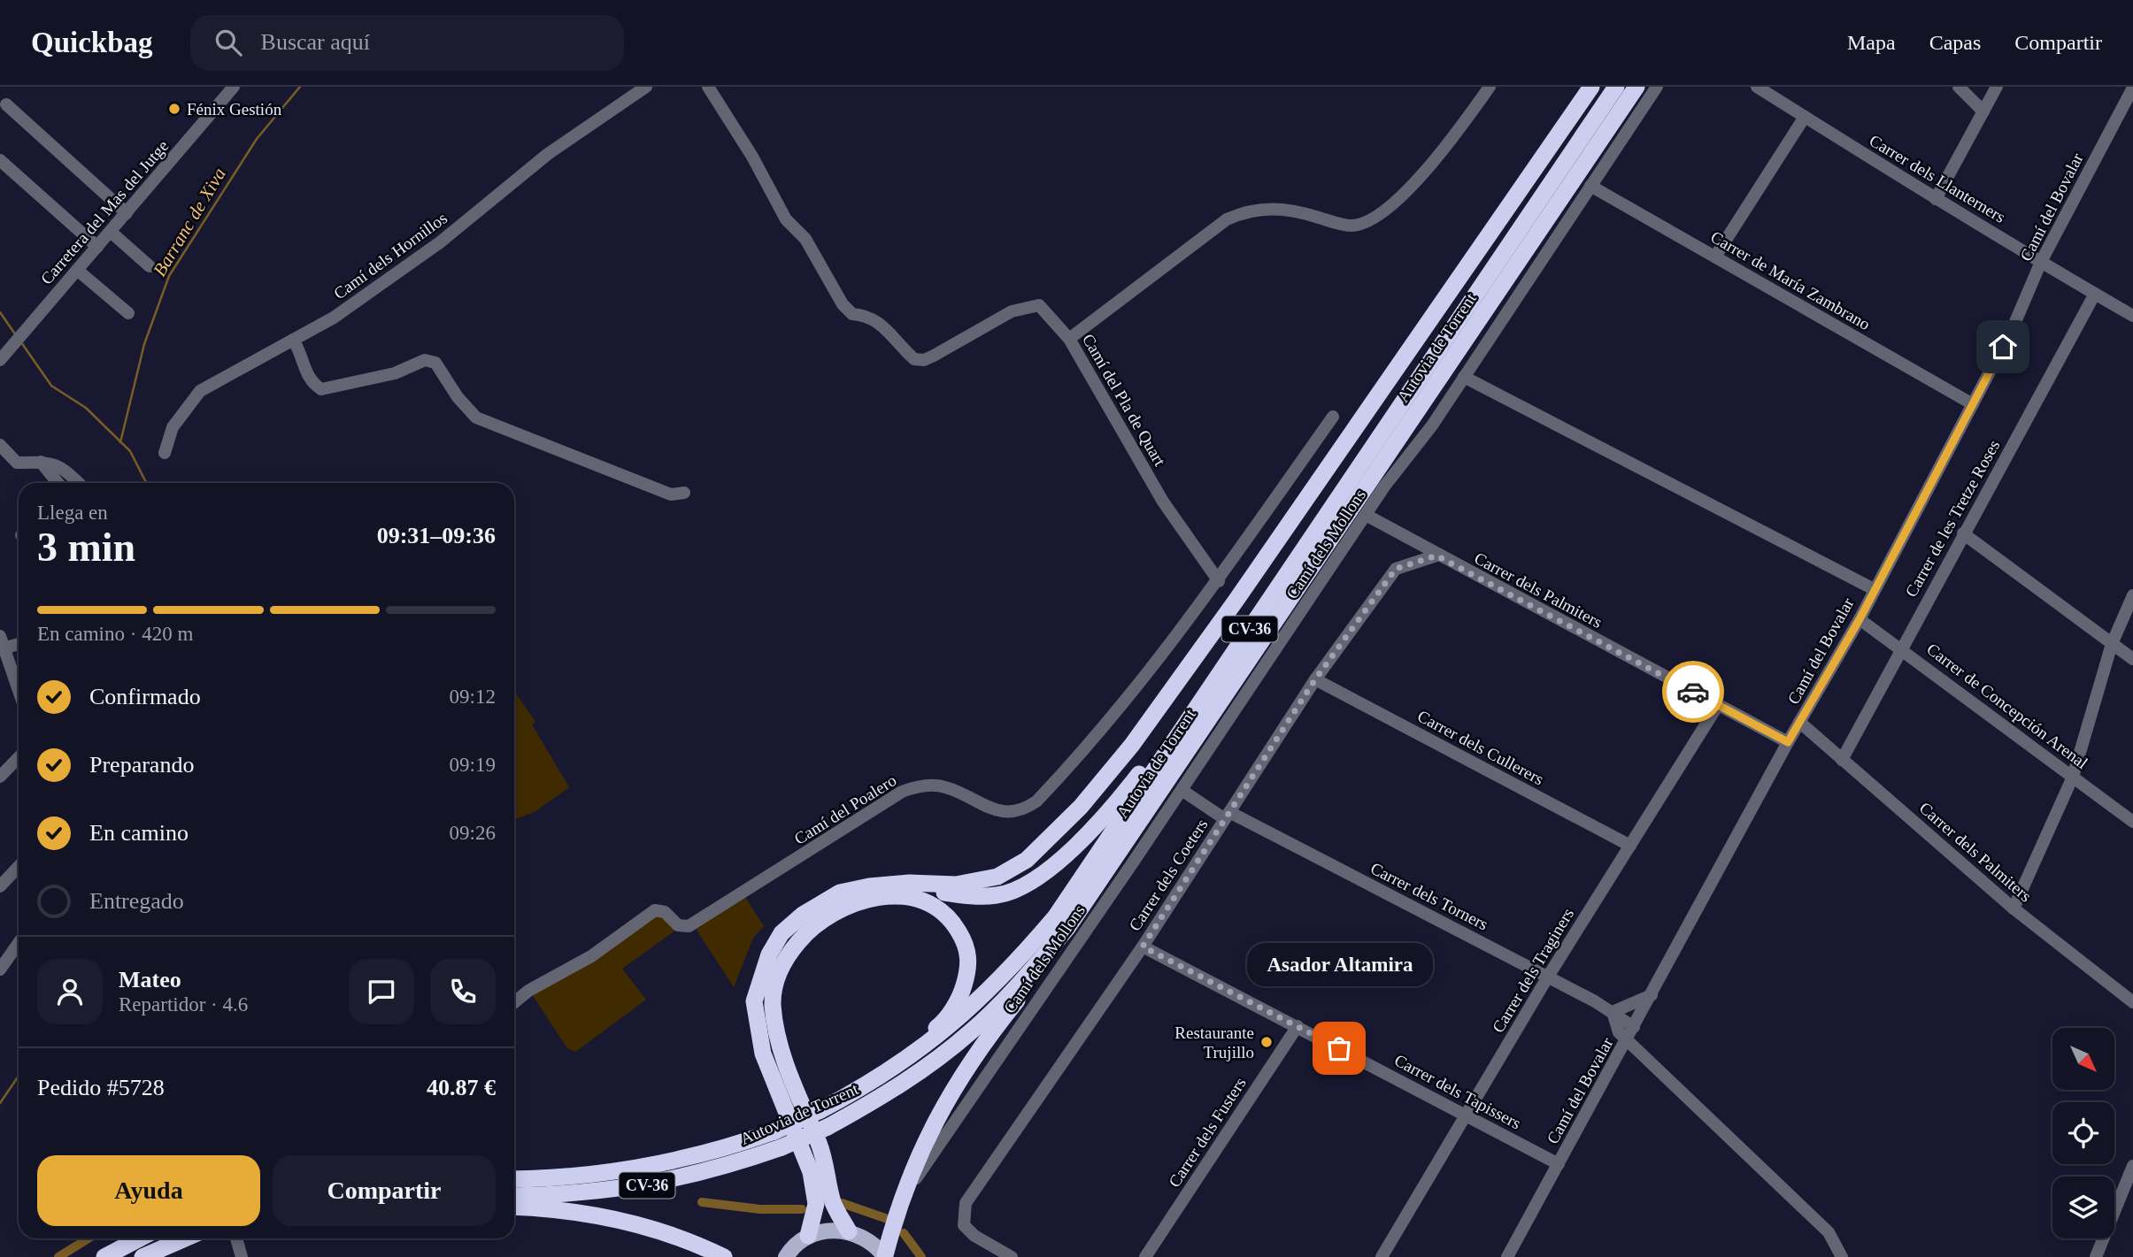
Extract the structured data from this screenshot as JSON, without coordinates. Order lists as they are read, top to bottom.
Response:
{
  "streets": {
    "highway": ["Autovia de Torrent", "CV-36"],
    "street": [
      "Carrer dels Llanterners",
      "Camí del Bovalar",
      "Carretera del Mas del Jutge",
      "Camí dels Hornillos",
      "Carrer de María Zambrano",
      "Camí del Pla de Quart",
      "Carrer de les Tretze Roses",
      "Camí dels Mollons",
      "Carrer dels Palmiters",
      "Carrer de Concepción Arenal",
      "Carrer dels Cullerers",
      "Camí del Poalero",
      "Carrer dels Coeters",
      "Carrer dels Torners",
      "Carrer dels Traginers",
      "Carrer dels Tapissers",
      "Carrer dels Fusters"
    ]
  },
  "crossings": [
    ["Carrer dels Llanterners", "Camí del Bovalar"],
    ["Carrer dels Llanterners", "Carrer de les Tretze Roses"],
    ["Camí del Bovalar", "Carrer de María Zambrano"],
    ["Camí del Bovalar", "Carrer dels Palmiters"],
    ["Camí del Bovalar", "Carrer de Concepción Arenal"],
    ["Camí del Bovalar", "Carrer dels Tapissers"],
    ["Carrer de María Zambrano", "Camí dels Mollons"],
    ["Camí del Pla de Quart", "Camí del Poalero"],
    ["Carrer de les Tretze Roses", "Carrer dels Palmiters"],
    ["Carrer de les Tretze Roses", "Carrer de Concepción Arenal"],
    ["Camí dels Mollons", "Carrer dels Palmiters"],
    ["Camí dels Mollons", "Carrer dels Torners"],
    ["Carrer dels Palmiters", "Carrer dels Coeters"],
    ["Carrer dels Palmiters", "Carrer dels Traginers"],
    ["Carrer dels Cullerers", "Carrer dels Coeters"],
    ["Carrer dels Cullerers", "Carrer dels Traginers"],
    ["Carrer dels Coeters", "Carrer dels Torners"],
    ["Carrer dels Coeters", "Carrer dels Tapissers"],
    ["Carrer dels Torners", "Carrer dels Traginers"],
    ["Carrer dels Traginers", "Carrer dels Tapissers"],
    ["Carrer dels Tapissers", "Carrer dels Fusters"]
  ],
  "water": ["Barranc de Xiva"],
  "places": ["Fénix Gestión", "Restaurante Trujillo", "Asador Altamira"],
  "north": "bottom right",
  "page": {
    "header": "Quickbag",
    "search": "Buscar aquí",
    "nav": ["Mapa", "Capas", "Compartir"],
    "heading": ["3 min", "Llega en", "09:31–09:36"],
    "panel": [
      "Mateo",
      "Repartidor · 4.6",
      "Pedido #5728",
      "40.87 €"
    ],
    "bar": "En camino · 420 m",
    "list": [
      ["Confirmado", "09:12"],
      ["Preparando", "09:19"],
      ["En camino", "09:26"],
      "Entregado"
    ],
    "bubble": "Asador Altamira",
    "buttons": ["Ayuda", "Compartir"]
  }
}
